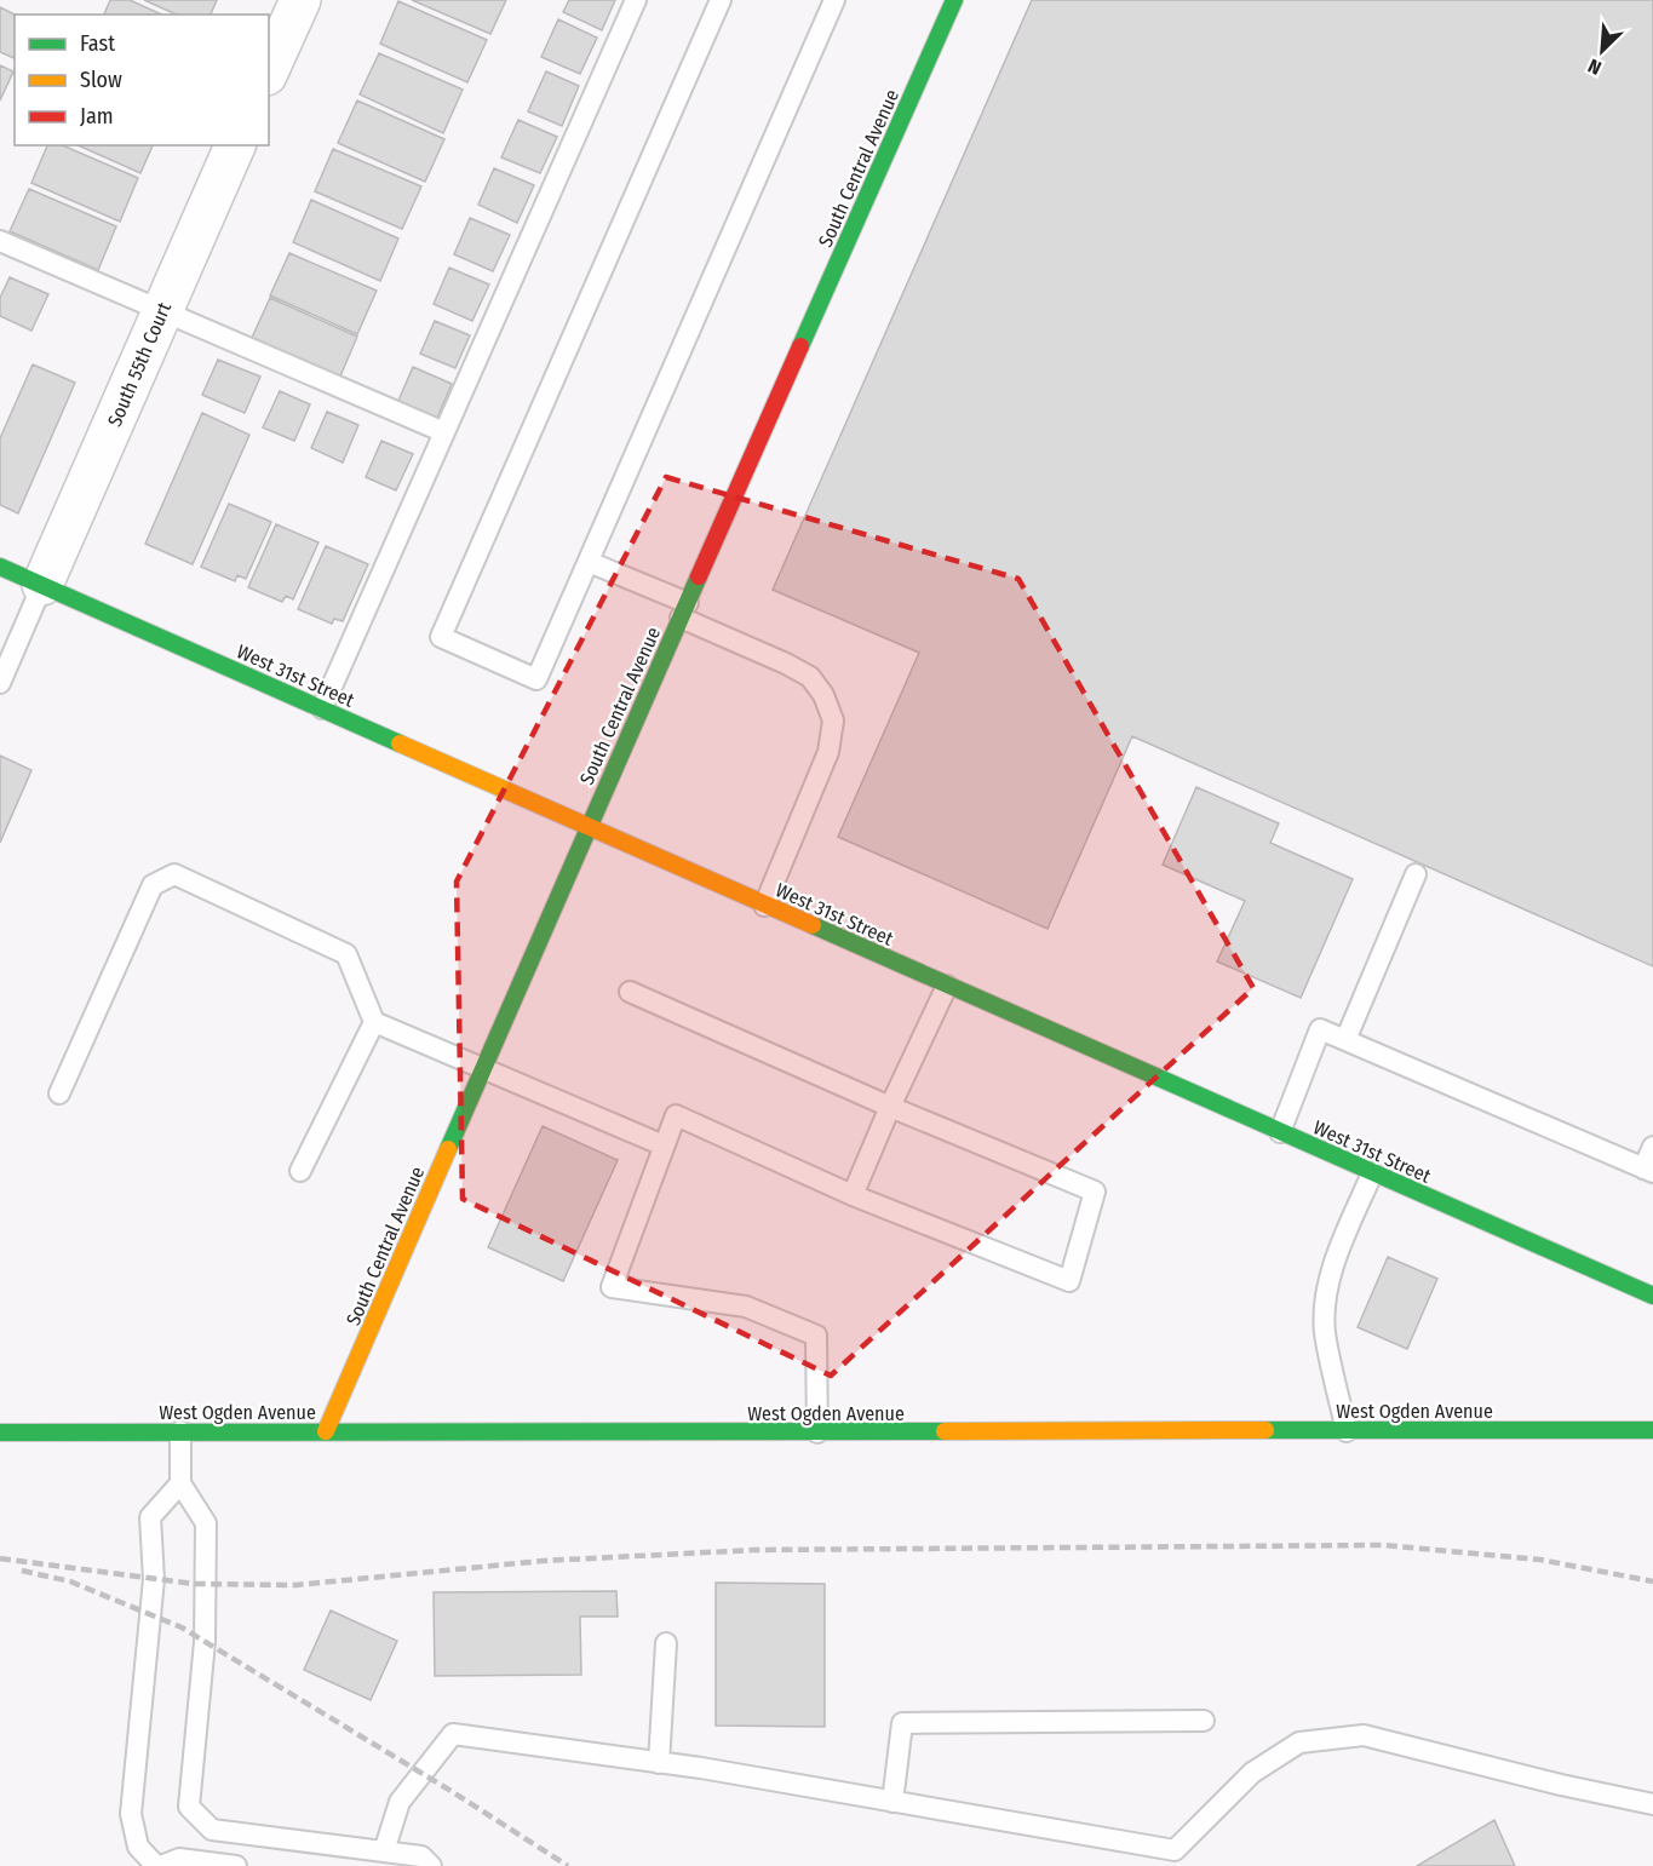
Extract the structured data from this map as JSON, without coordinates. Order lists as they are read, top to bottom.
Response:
{
  "streets": {
    "main road": ["South Central Avenue", "West 31st Street", "West Ogden Avenue"],
    "street": ["South 55th Court"]
  },
  "crossings": [
    ["South Central Avenue", "West 31st Street"],
    ["South Central Avenue", "West Ogden Avenue"],
    ["South 55th Court", "West 31st Street"]
  ],
  "legend": ["Fast", "Slow", "Jam"],
  "north": "bottom left"
}
